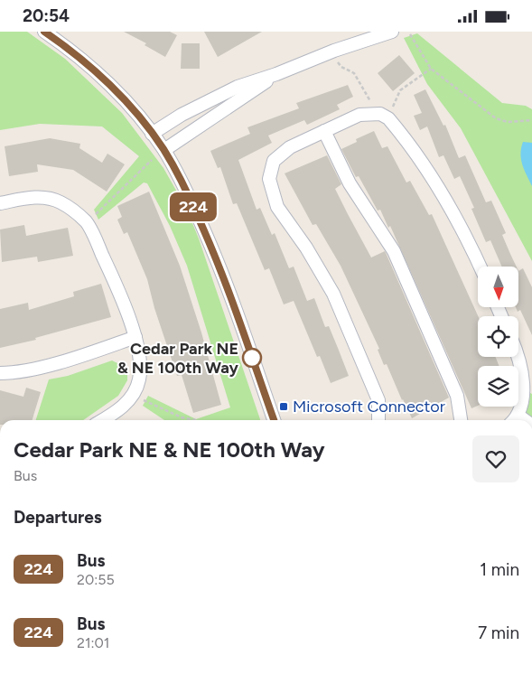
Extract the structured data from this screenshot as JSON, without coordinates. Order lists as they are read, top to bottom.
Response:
{
  "places": {
    "other": ["Cedar Park NE & NE 100th Way"],
    "transit": ["Microsoft Connector"]
  },
  "lines": ["bus line 224"],
  "north": "bottom",
  "page": {
    "status": "20:54",
    "on_map": "224",
    "heading": [
      ["Cedar Park NE & NE 100th Way", "Bus"],
      "Departures"
    ],
    "list": [
      {
        "mark": "224",
        "name": "Bus",
        "note": "20:55",
        "value": "1 min"
      },
      {
        "mark": "224",
        "name": "Bus",
        "note": "21:01",
        "value": "7 min"
      }
    ]
  }
}
